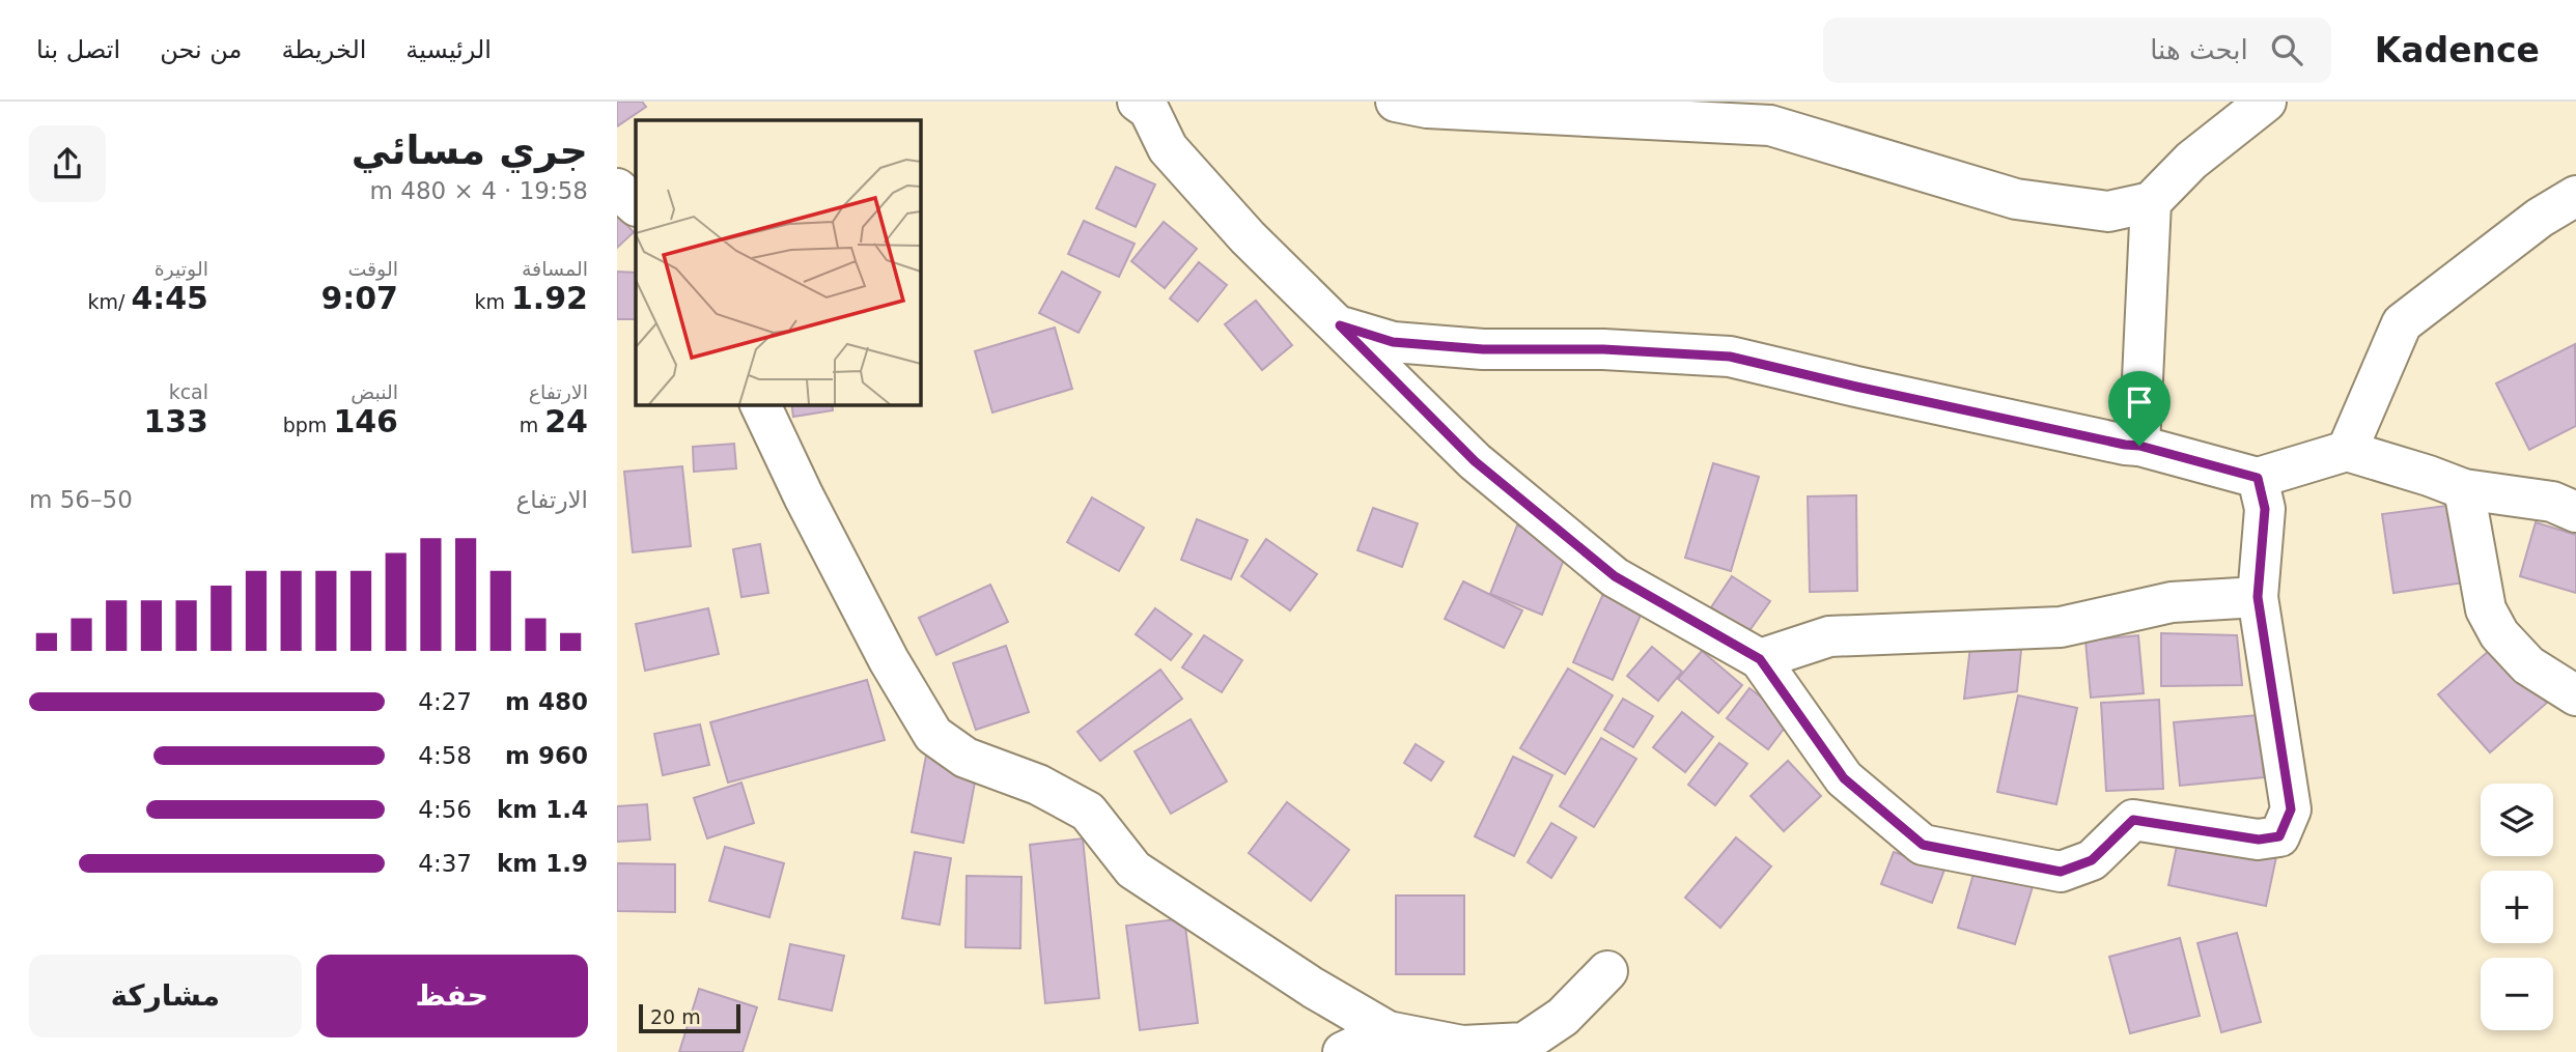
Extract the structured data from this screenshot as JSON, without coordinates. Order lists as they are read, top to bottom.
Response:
{
  "scale_bar": "20 m",
  "page": {
    "header": "Kadence",
    "search": "ابحث هنا",
    "nav": [
      "الرئيسية",
      "الخريطة",
      "من نحن",
      "اتصل بنا"
    ],
    "heading": ["جري مسائي", "19:58 · 4 × 480 m"],
    "stats": [
      ["المسافة", "1.92 km"],
      ["الوقت", "9:07"],
      ["الوتيرة", "4:45 /km"],
      ["الارتفاع", "24 m"],
      ["النبض", "146 bpm"],
      ["kcal", "133"]
    ],
    "chart": ["الارتفاع", "50–56 m"],
    "list": [
      {
        "name": "480 m",
        "note": "4:27"
      },
      {
        "name": "960 m",
        "note": "4:58"
      },
      {
        "name": "1.4 km",
        "note": "4:56"
      },
      {
        "name": "1.9 km",
        "note": "4:37"
      }
    ],
    "map_buttons": ["+", "−"],
    "buttons": ["حفظ", "مشاركة"],
    "scale": "20 m"
  }
}
